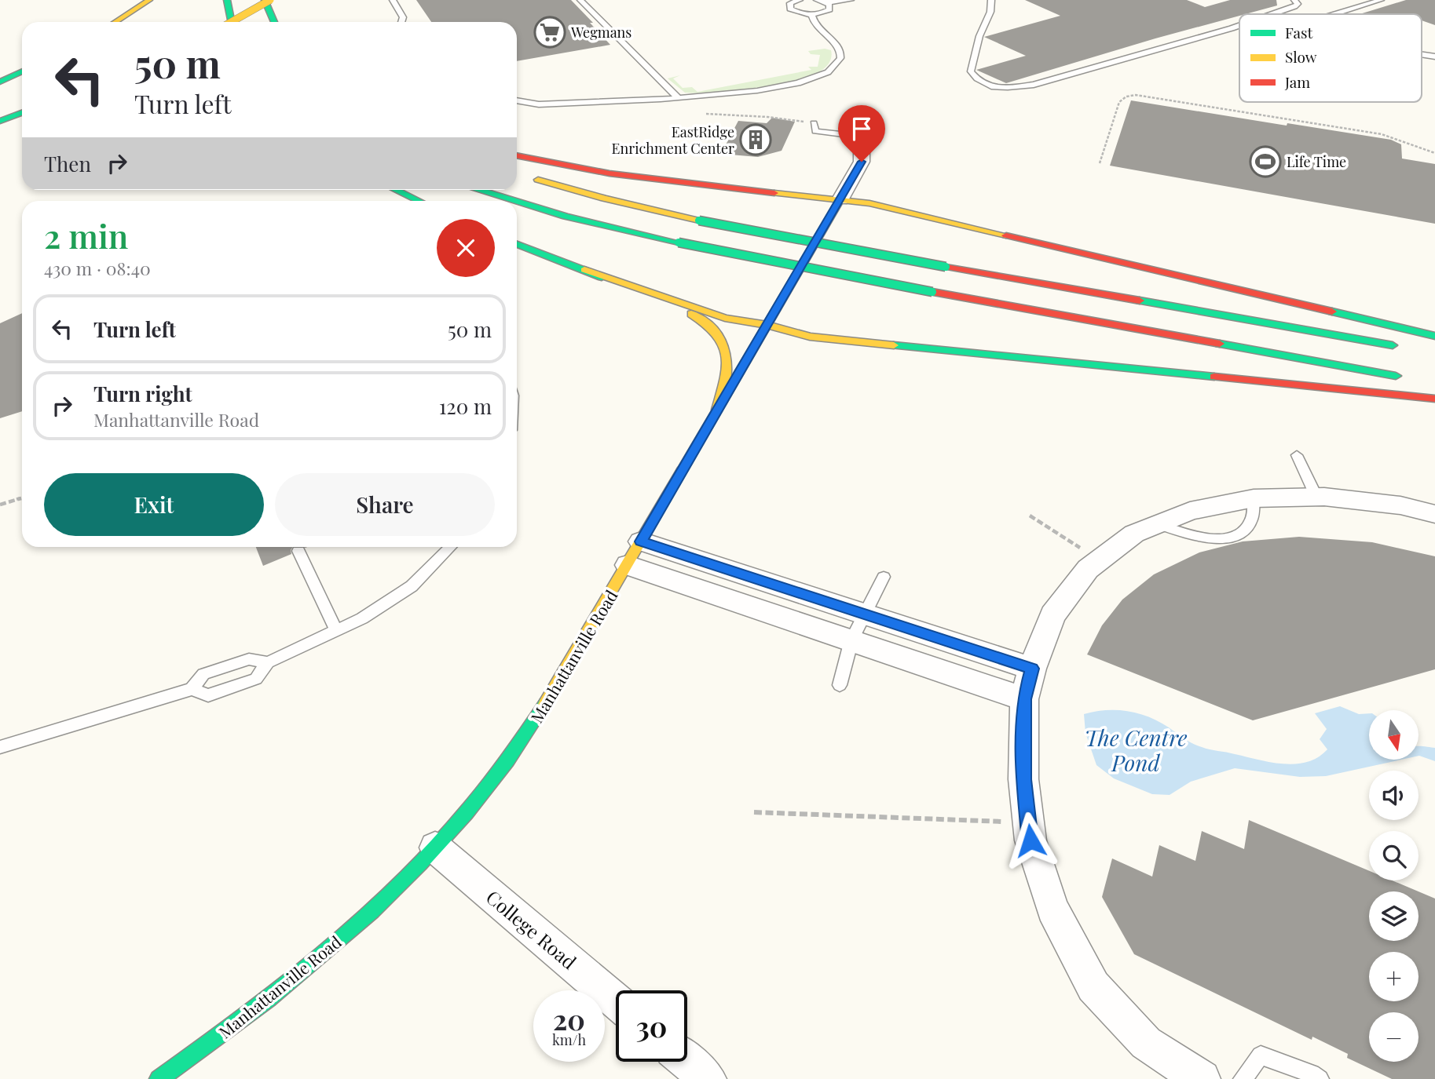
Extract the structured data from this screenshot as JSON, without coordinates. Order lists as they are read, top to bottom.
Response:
{
  "streets": {
    "main road": ["Manhattanville Road"],
    "street": ["College Road"]
  },
  "crossings": [
    ["Manhattanville Road", "College Road"]
  ],
  "water": ["The Centre Pond"],
  "places": {
    "supermarket": ["Wegmans"],
    "building": ["EastRidge Enrichment Center"],
    "sports": ["Life Time"]
  },
  "legend": ["Fast", "Slow", "Jam"],
  "north": "bottom",
  "page": {
    "turn": ["50 m", "Turn left"],
    "then": "Then",
    "heading": ["2 min", "430 m · 08:40"],
    "list": [
      {
        "name": "Turn left",
        "value": "50 m"
      },
      {
        "name": "Turn right",
        "note": "Manhattanville Road",
        "value": "120 m"
      }
    ],
    "buttons": ["Exit", "Share"],
    "map_buttons": ["+", "−"],
    "speed": "20 km/h",
    "limit": "30"
  }
}
